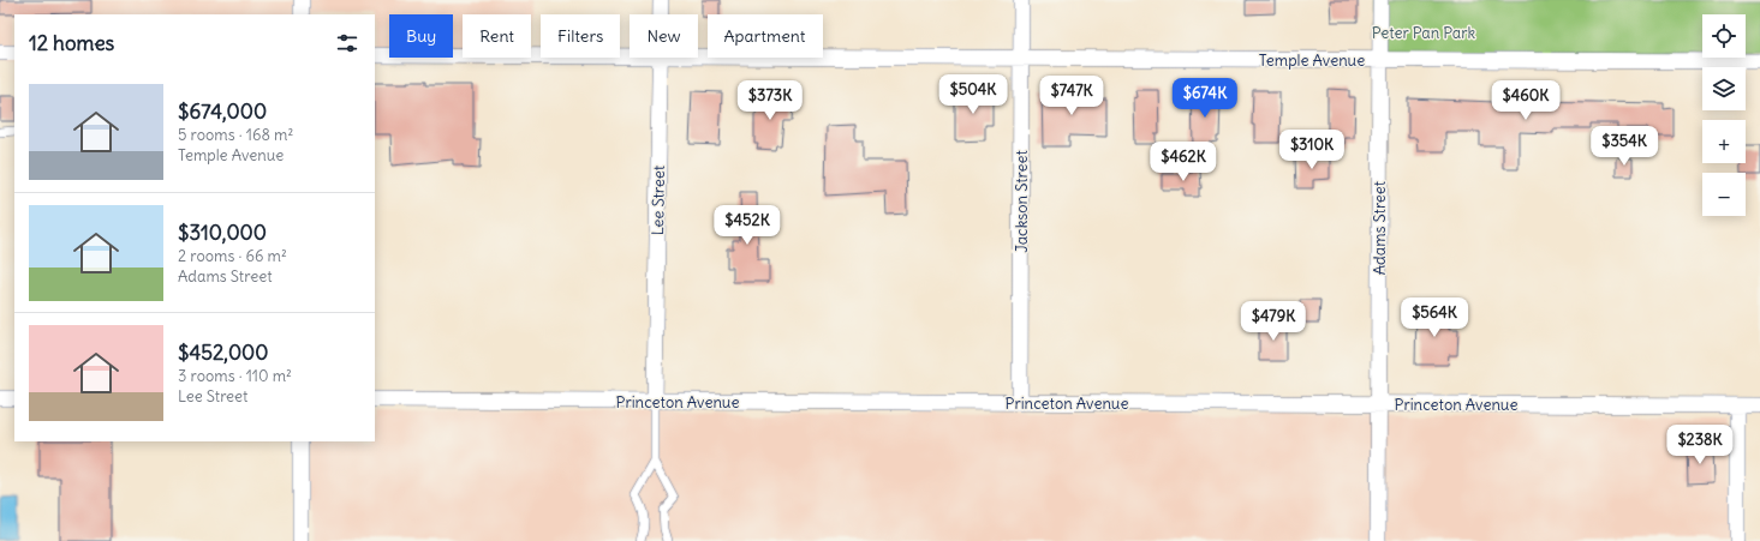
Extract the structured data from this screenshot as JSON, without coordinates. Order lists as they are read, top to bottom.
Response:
{
  "streets": {
    "street": [
      "Temple Avenue",
      "Lee Street",
      "Jackson Street",
      "Adams Street",
      "Princeton Avenue"
    ]
  },
  "crossings": [
    ["Temple Avenue", "Jackson Street"],
    ["Temple Avenue", "Adams Street"],
    ["Lee Street", "Princeton Avenue"],
    ["Jackson Street", "Princeton Avenue"],
    ["Adams Street", "Princeton Avenue"]
  ],
  "parks": ["Peter Pan Park"],
  "page": {
    "map_buttons": ["+", "−"],
    "chip": [
      "Buy",
      "Rent",
      "Filters",
      "New",
      "Apartment"
    ],
    "heading": "12 homes",
    "list": [
      {
        "name": "$674,000",
        "note": "5 rooms · 168 m² · Temple Avenue"
      },
      {
        "name": "$310,000",
        "note": "2 rooms · 66 m² · Adams Street"
      },
      {
        "name": "$452,000",
        "note": "3 rooms · 110 m² · Lee Street"
      }
    ],
    "price": [
      "$504K",
      "$747K",
      "$674K",
      "$373K",
      "$460K",
      "$354K",
      "$310K",
      "$462K",
      "$452K",
      "$564K",
      "$479K",
      "$238K"
    ]
  }
}
